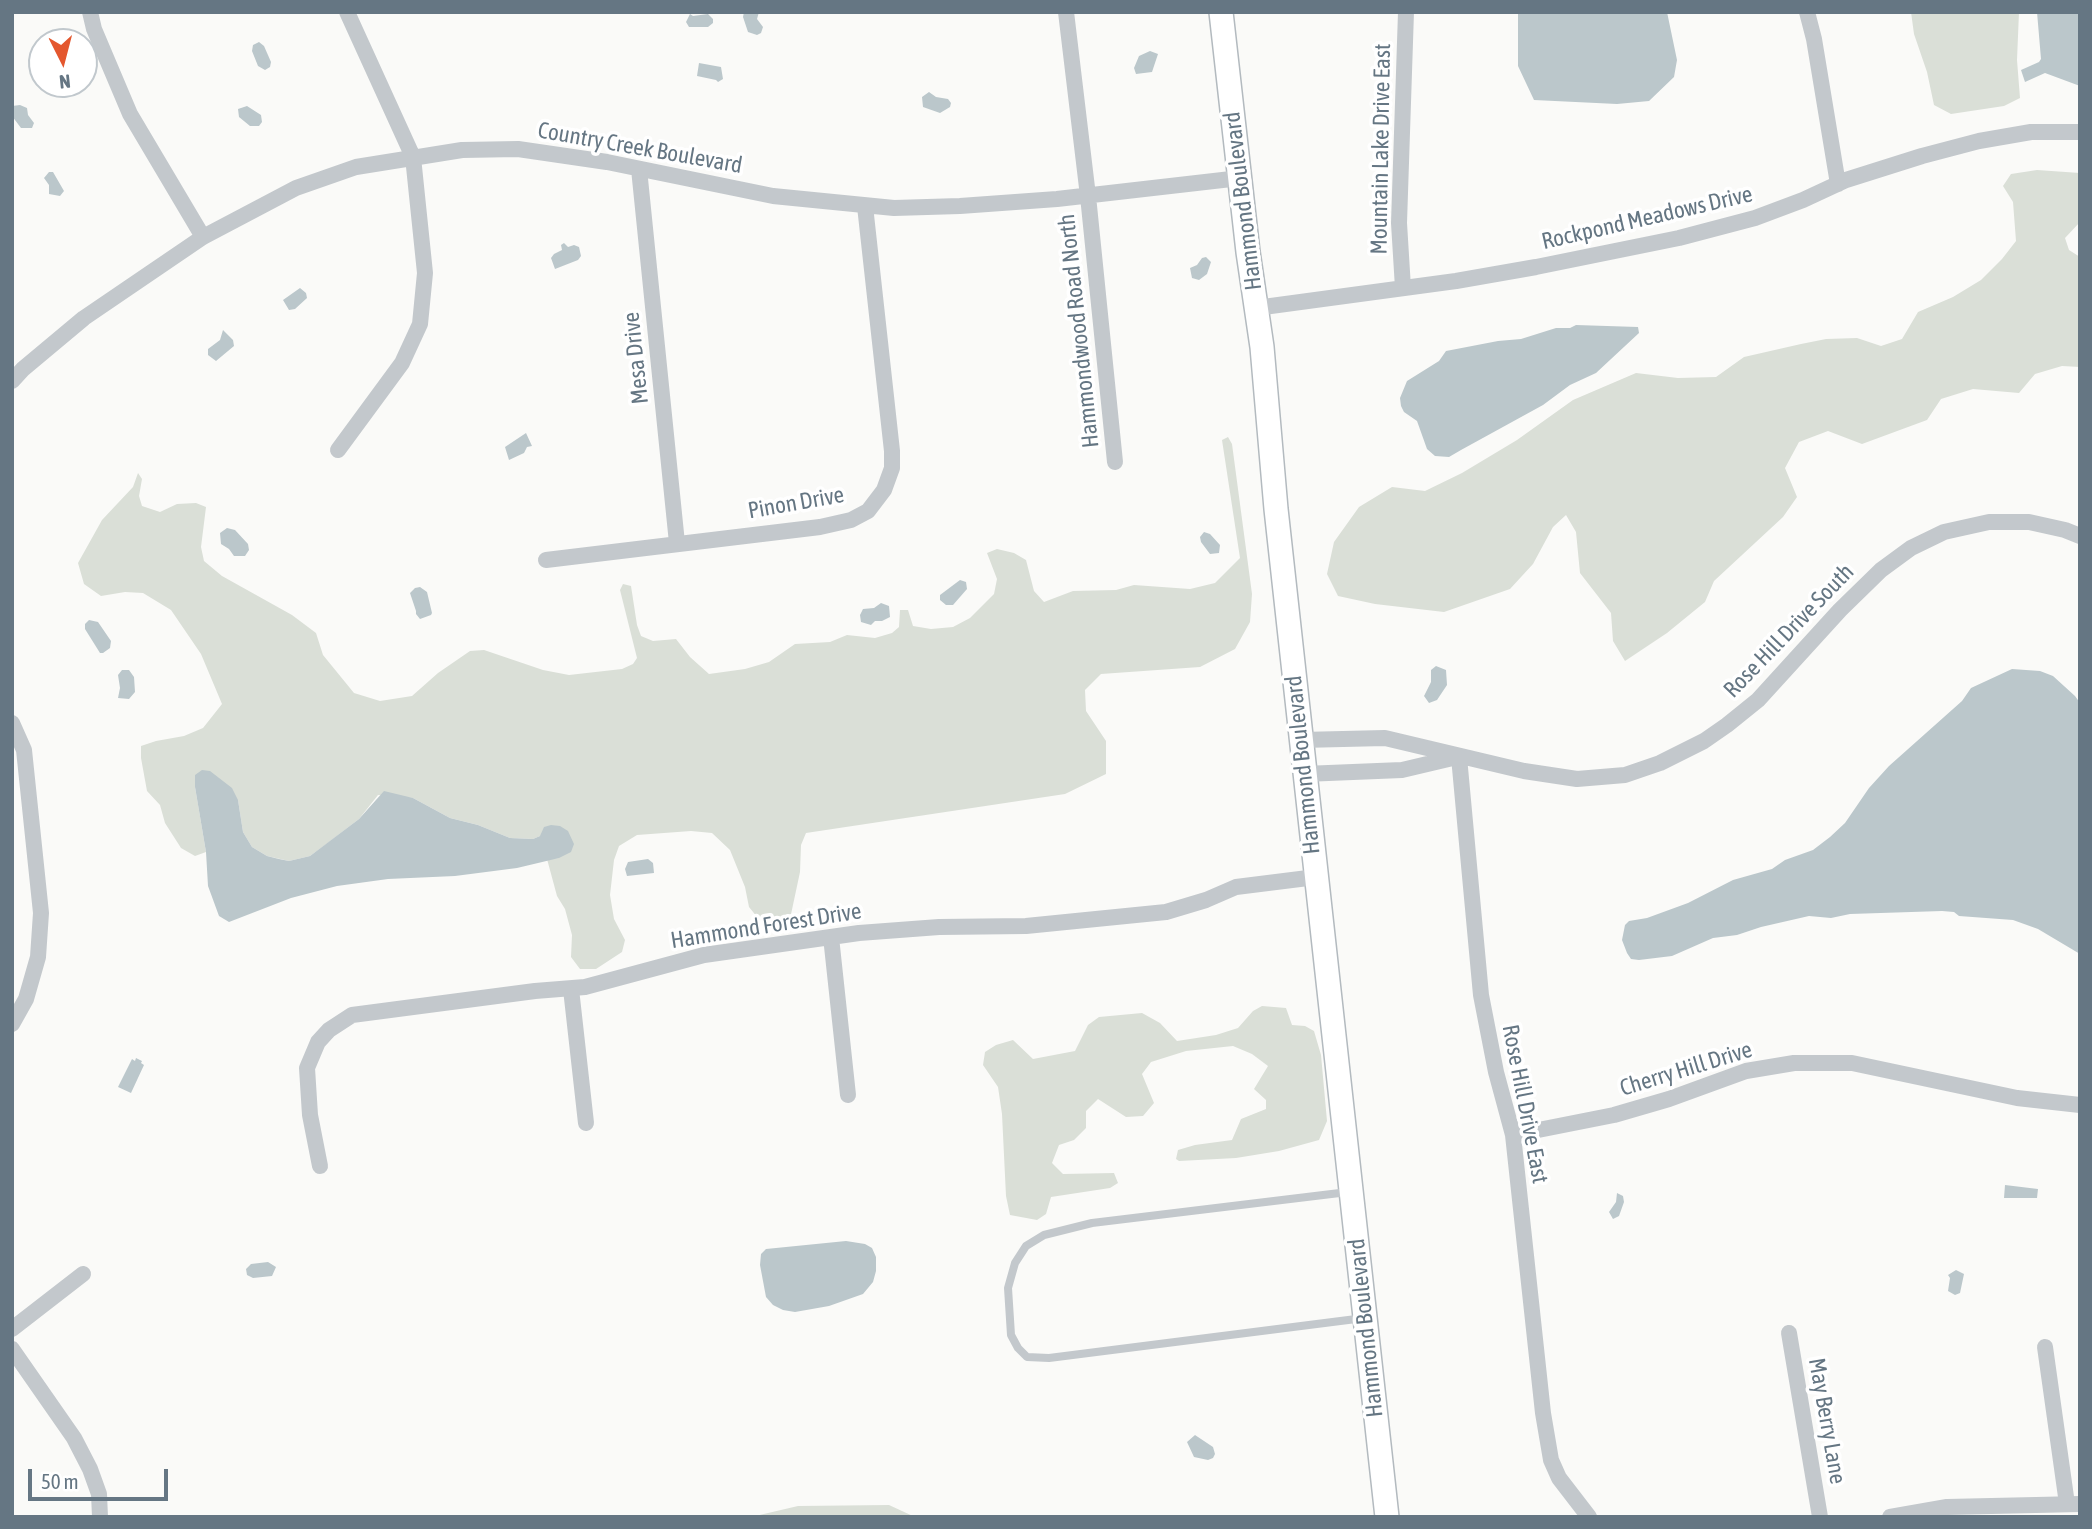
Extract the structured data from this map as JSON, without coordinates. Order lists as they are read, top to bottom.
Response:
{
  "streets": {
    "street": [
      "Country Creek Boulevard",
      "Mountain Lake Drive East",
      "Hammond Boulevard",
      "Rockpond Meadows Drive",
      "Hammondwood Road North",
      "Mesa Drive",
      "Pinon Drive",
      "Rose Hill Drive South",
      "Hammond Forest Drive",
      "Cherry Hill Drive",
      "Rose Hill Drive East",
      "May Berry Lane"
    ]
  },
  "crossings": [
    ["Country Creek Boulevard", "Hammond Boulevard"],
    ["Country Creek Boulevard", "Hammondwood Road North"],
    ["Country Creek Boulevard", "Mesa Drive"],
    ["Country Creek Boulevard", "Pinon Drive"],
    ["Mountain Lake Drive East", "Rockpond Meadows Drive"],
    ["Hammond Boulevard", "Rockpond Meadows Drive"],
    ["Hammond Boulevard", "Rose Hill Drive South"],
    ["Hammond Boulevard", "Hammond Forest Drive"],
    ["Mesa Drive", "Pinon Drive"],
    ["Rose Hill Drive South", "Rose Hill Drive East"],
    ["Cherry Hill Drive", "Rose Hill Drive East"]
  ],
  "scale_bar": "50 m",
  "north": "bottom"
}
